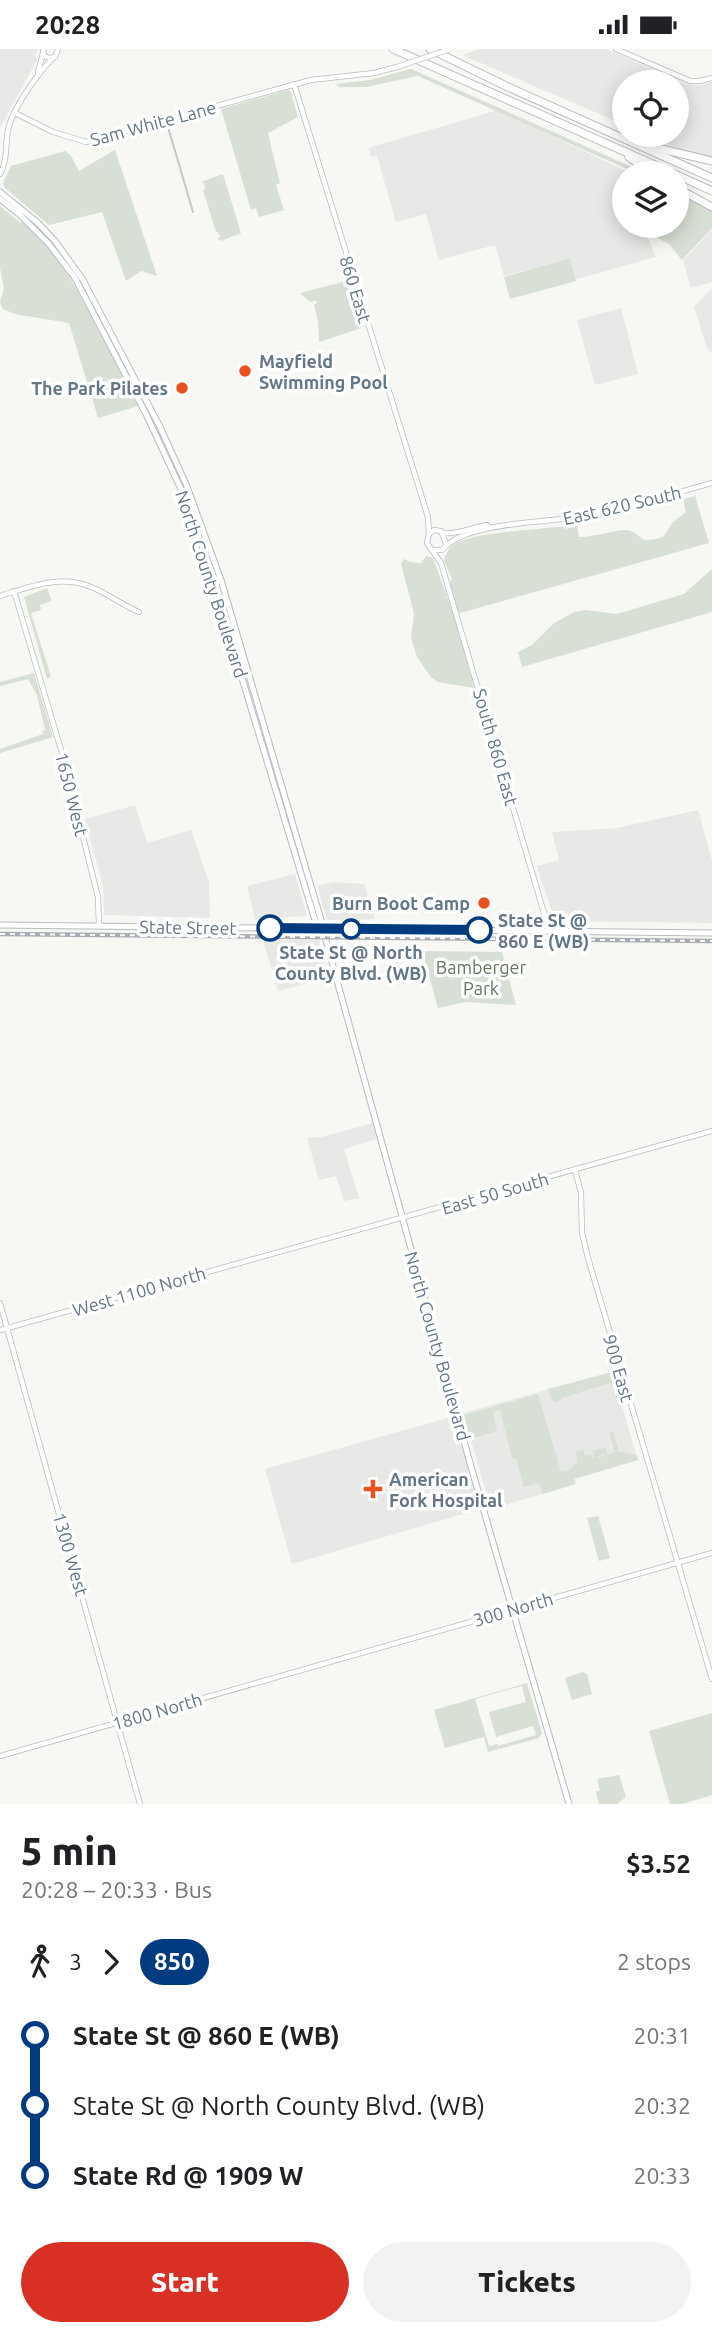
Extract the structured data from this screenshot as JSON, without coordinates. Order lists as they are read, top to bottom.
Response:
{
  "streets": {
    "main road": ["North County Boulevard", "State Street"],
    "street": [
      "Sam White Lane",
      "860 East",
      "East 620 South",
      "South 860 East",
      "1650 West",
      "East 50 South",
      "West 1100 North",
      "900 East",
      "1300 West",
      "300 North",
      "1800 North"
    ]
  },
  "crossings": [
    ["Sam White Lane", "860 East"],
    ["East 620 South", "South 860 East"],
    ["North County Boulevard", "State Street"],
    ["North County Boulevard", "East 50 South"],
    ["North County Boulevard", "300 North"],
    ["South 860 East", "State Street"],
    ["1650 West", "State Street"],
    ["East 50 South", "West 1100 North"],
    ["East 50 South", "900 East"],
    ["West 1100 North", "1300 West"],
    ["900 East", "300 North"],
    ["1300 West", "1800 North"],
    ["300 North", "1800 North"]
  ],
  "parks": ["Bamberger Park"],
  "places": {
    "other": [
      "Mayfield Swimming Pool",
      "The Park Pilates",
      "Burn Boot Camp",
      "State St @ North County Blvd. (WB)",
      "State St @ 860 E (WB)"
    ],
    "health": ["American Fork Hospital"]
  },
  "lines": ["bus line 850"],
  "page": {
    "status": "20:28",
    "heading": ["5 min", "20:28 – 20:33 · Bus", "$3.52"],
    "legs": ["3", "850", "2 stops"],
    "list": [
      {
        "name": "State St @ 860 E (WB)",
        "value": "20:31"
      },
      {
        "name": "State St @ North County Blvd. (WB)",
        "value": "20:32"
      },
      {
        "name": "State Rd @ 1909 W",
        "value": "20:33"
      }
    ],
    "buttons": ["Start", "Tickets"]
  }
}
